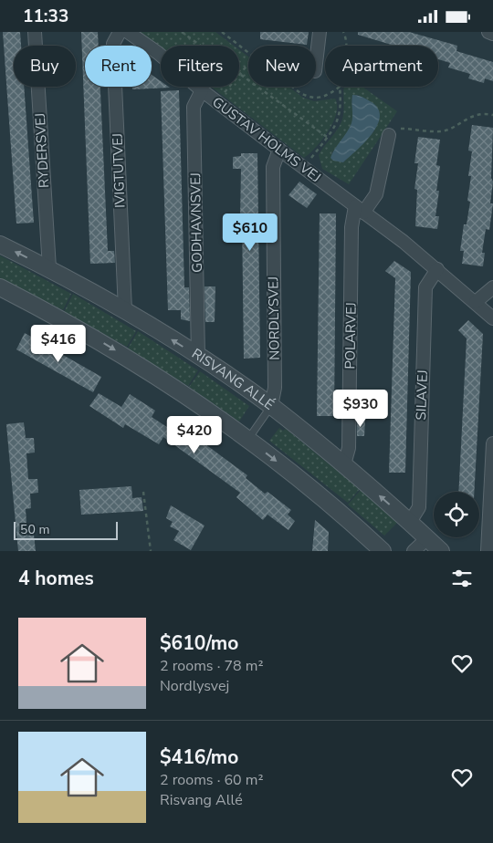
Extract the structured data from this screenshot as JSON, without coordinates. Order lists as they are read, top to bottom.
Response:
{
  "streets": {
    "street": [
      "GUSTAV HOLMS VEJ",
      "RYDERSVEJ",
      "IVIGTUTVEJ",
      "GODHAVNSVEJ",
      "NORDLYSVEJ",
      "POLARVEJ",
      "RISVANG ALLÉ",
      "SILAVEJ"
    ]
  },
  "crossings": [
    ["GUSTAV HOLMS VEJ", "GODHAVNSVEJ"],
    ["GUSTAV HOLMS VEJ", "NORDLYSVEJ"],
    ["GUSTAV HOLMS VEJ", "POLARVEJ"],
    ["GUSTAV HOLMS VEJ", "SILAVEJ"],
    ["RYDERSVEJ", "RISVANG ALLÉ"],
    ["IVIGTUTVEJ", "RISVANG ALLÉ"],
    ["GODHAVNSVEJ", "RISVANG ALLÉ"],
    ["NORDLYSVEJ", "RISVANG ALLÉ"],
    ["POLARVEJ", "RISVANG ALLÉ"],
    ["RISVANG ALLÉ", "SILAVEJ"]
  ],
  "scale_bar": "50 m",
  "page": {
    "status": "11:33",
    "chip": [
      "Buy",
      "Rent",
      "Filters",
      "New",
      "Apartment"
    ],
    "price": [
      "$610",
      "$416",
      "$930",
      "$420"
    ],
    "scale": "50 m",
    "heading": "4 homes",
    "list": [
      {
        "name": "$610/mo",
        "note": "2 rooms · 78 m² · Nordlysvej"
      },
      {
        "name": "$416/mo",
        "note": "2 rooms · 60 m² · Risvang Allé"
      }
    ]
  }
}
